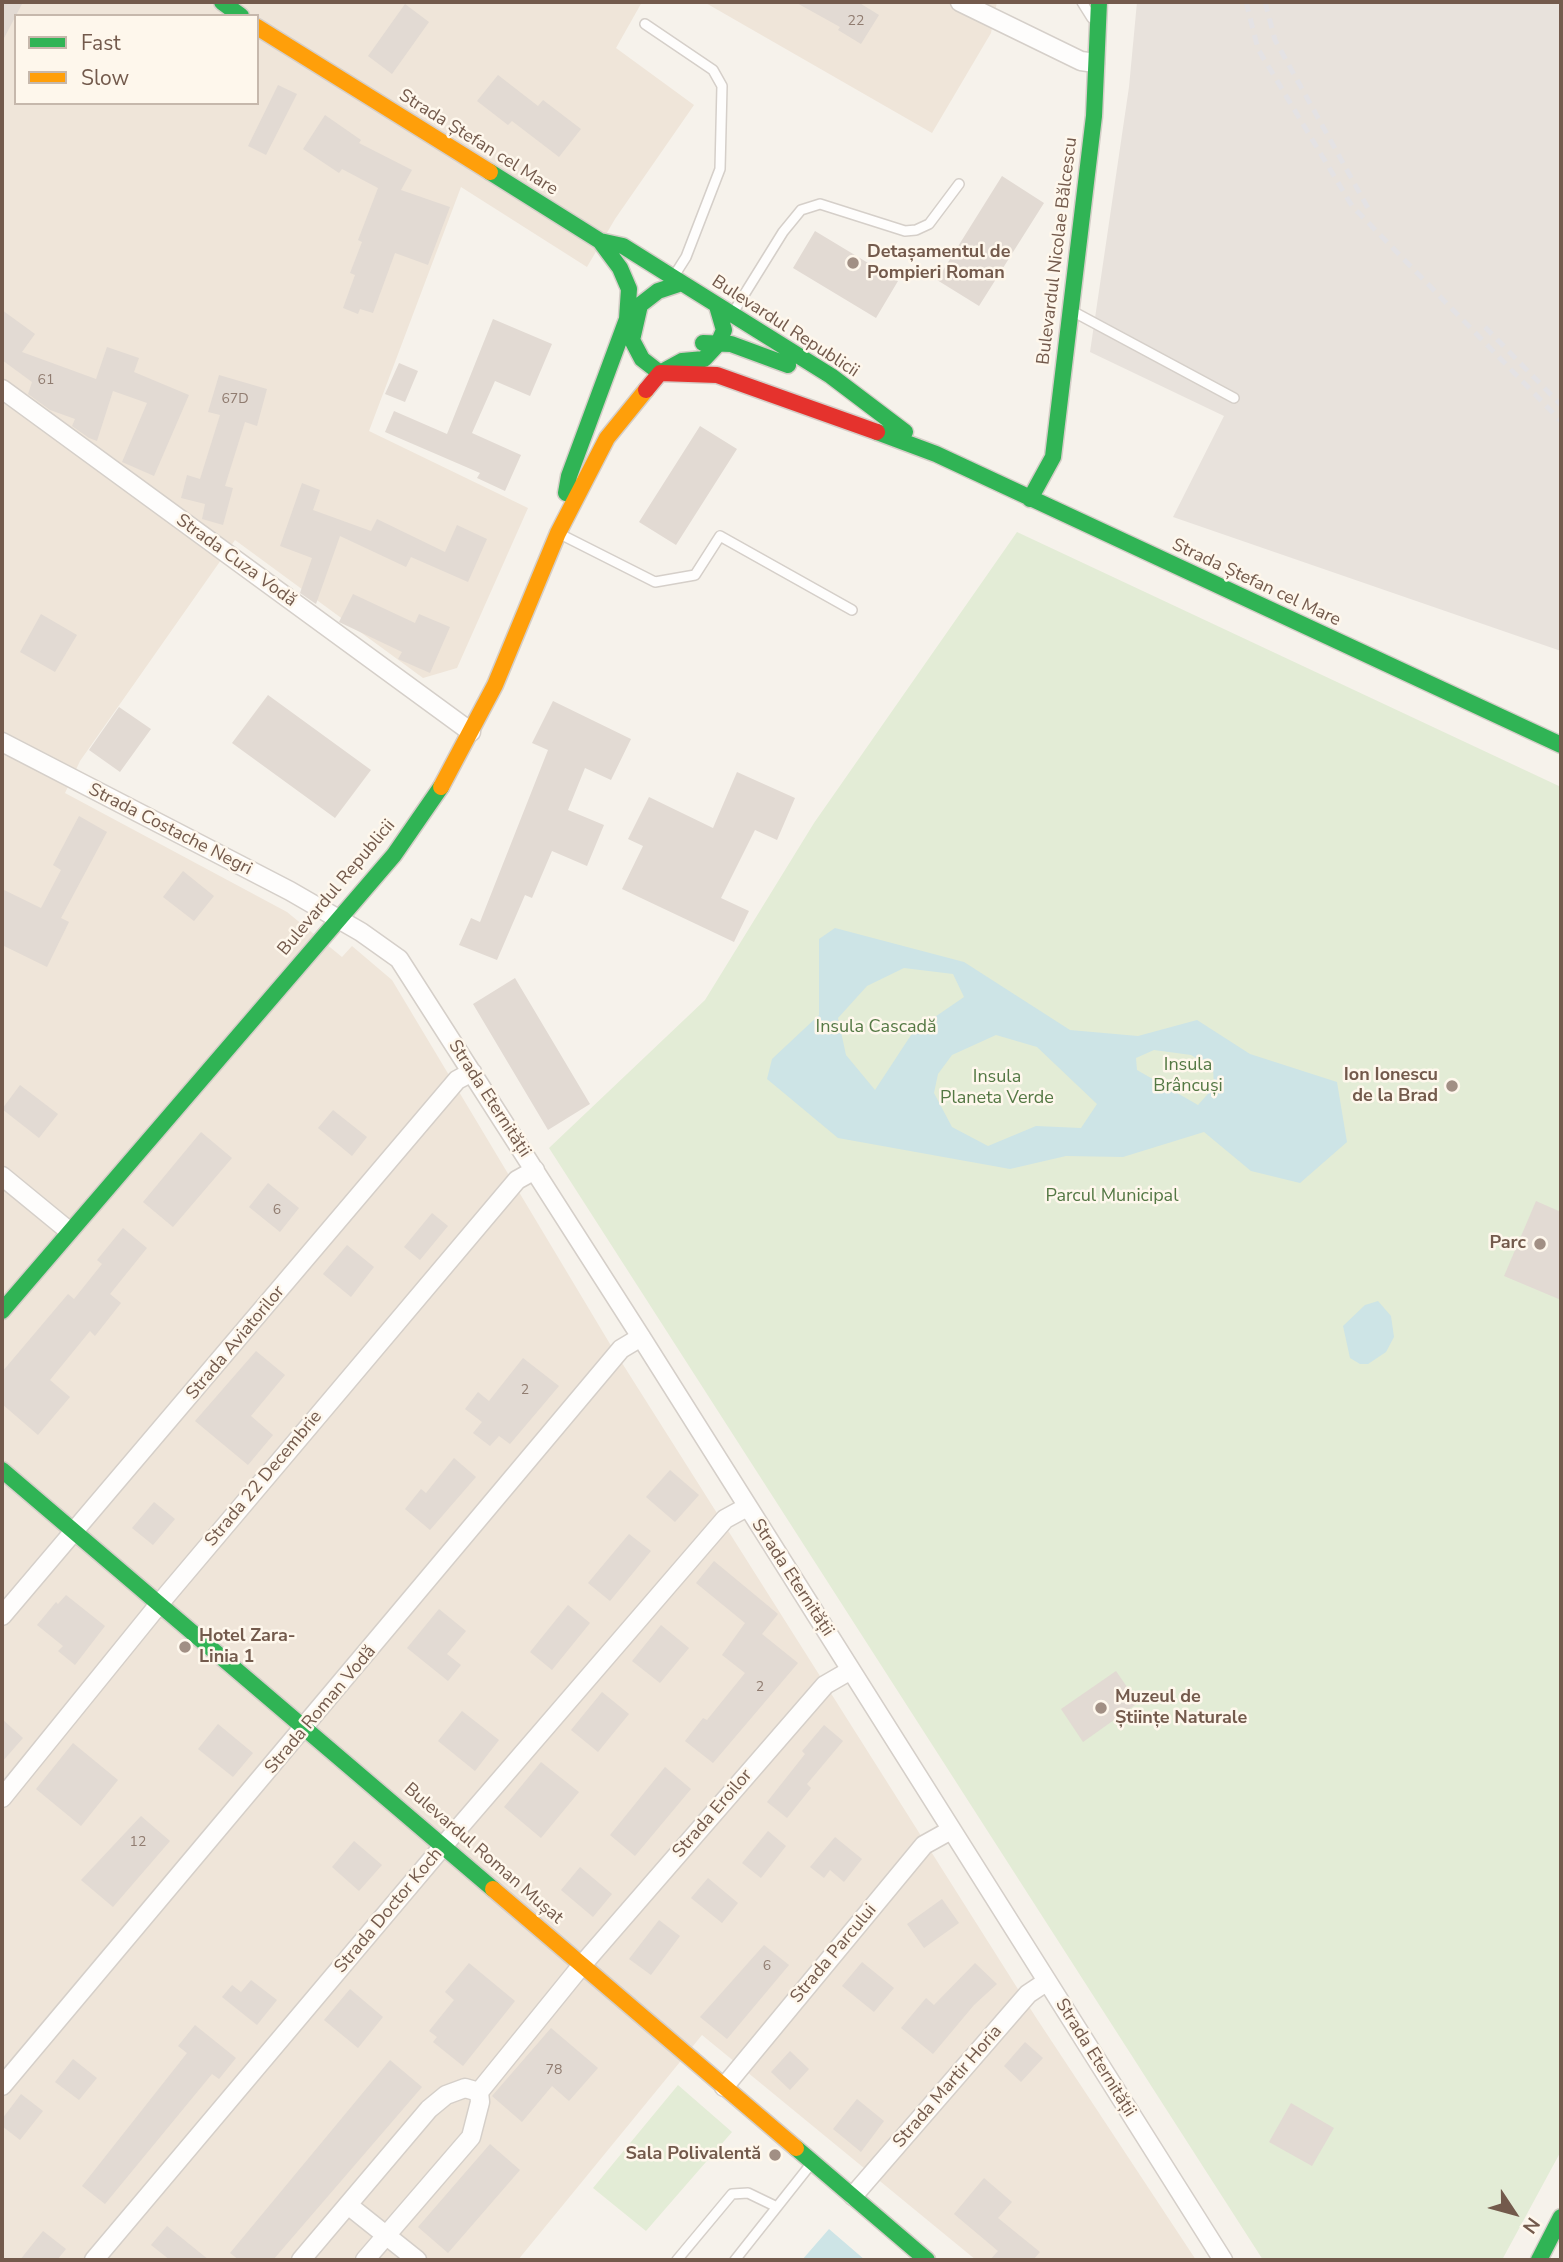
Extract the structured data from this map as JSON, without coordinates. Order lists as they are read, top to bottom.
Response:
{
  "streets": {
    "main road": [
      "Strada Ștefan cel Mare",
      "Bulevardul Nicolae Bălcescu",
      "Bulevardul Republicii",
      "Bulevardul Roman Mușat"
    ],
    "street": [
      "Strada Cuza Vodă",
      "Strada Costache Negri",
      "Strada Eternității",
      "Strada Aviatorilor",
      "Strada 22 Decembrie",
      "Strada Roman Vodă",
      "Strada Eroilor",
      "Strada Doctor Koch",
      "Strada Parcului",
      "Strada Martir Horia"
    ]
  },
  "crossings": [
    ["Strada Ștefan cel Mare", "Bulevardul Nicolae Bălcescu"],
    ["Strada Ștefan cel Mare", "Bulevardul Republicii"],
    ["Bulevardul Republicii", "Strada Cuza Vodă"],
    ["Bulevardul Republicii", "Strada Costache Negri"],
    ["Bulevardul Republicii", "Strada Eternității"],
    ["Strada Costache Negri", "Strada Eternității"],
    ["Strada Eternității", "Strada Aviatorilor"],
    ["Strada Eternității", "Strada 22 Decembrie"],
    ["Strada Eternității", "Strada Roman Vodă"],
    ["Strada Eternității", "Strada Eroilor"],
    ["Strada Eternității", "Strada Doctor Koch"],
    ["Strada Eternității", "Strada Parcului"],
    ["Strada Eternității", "Strada Martir Horia"],
    ["Strada Aviatorilor", "Bulevardul Roman Mușat"],
    ["Strada 22 Decembrie", "Bulevardul Roman Mușat"],
    ["Strada Roman Vodă", "Bulevardul Roman Mușat"],
    ["Strada Eroilor", "Bulevardul Roman Mușat"],
    ["Bulevardul Roman Mușat", "Strada Doctor Koch"],
    ["Bulevardul Roman Mușat", "Strada Parcului"],
    ["Bulevardul Roman Mușat", "Strada Martir Horia"]
  ],
  "parks": [
    "Insula Cascadă",
    "Insula Brâncuși",
    "Insula Planeta Verde",
    "Parcul Municipal"
  ],
  "places": [
    "Detașamentul de Pompieri Roman",
    "Ion Ionescu de la Brad",
    "Parc",
    "Hotel Zara- Linia 1",
    "Muzeul de Științe Naturale",
    "Sala Polivalentă"
  ],
  "house_numbers": [
    "22",
    "61",
    "67D",
    "6",
    "2",
    "2",
    "12",
    "6",
    "78"
  ],
  "legend": ["Fast", "Slow"],
  "north": "bottom right"
}
